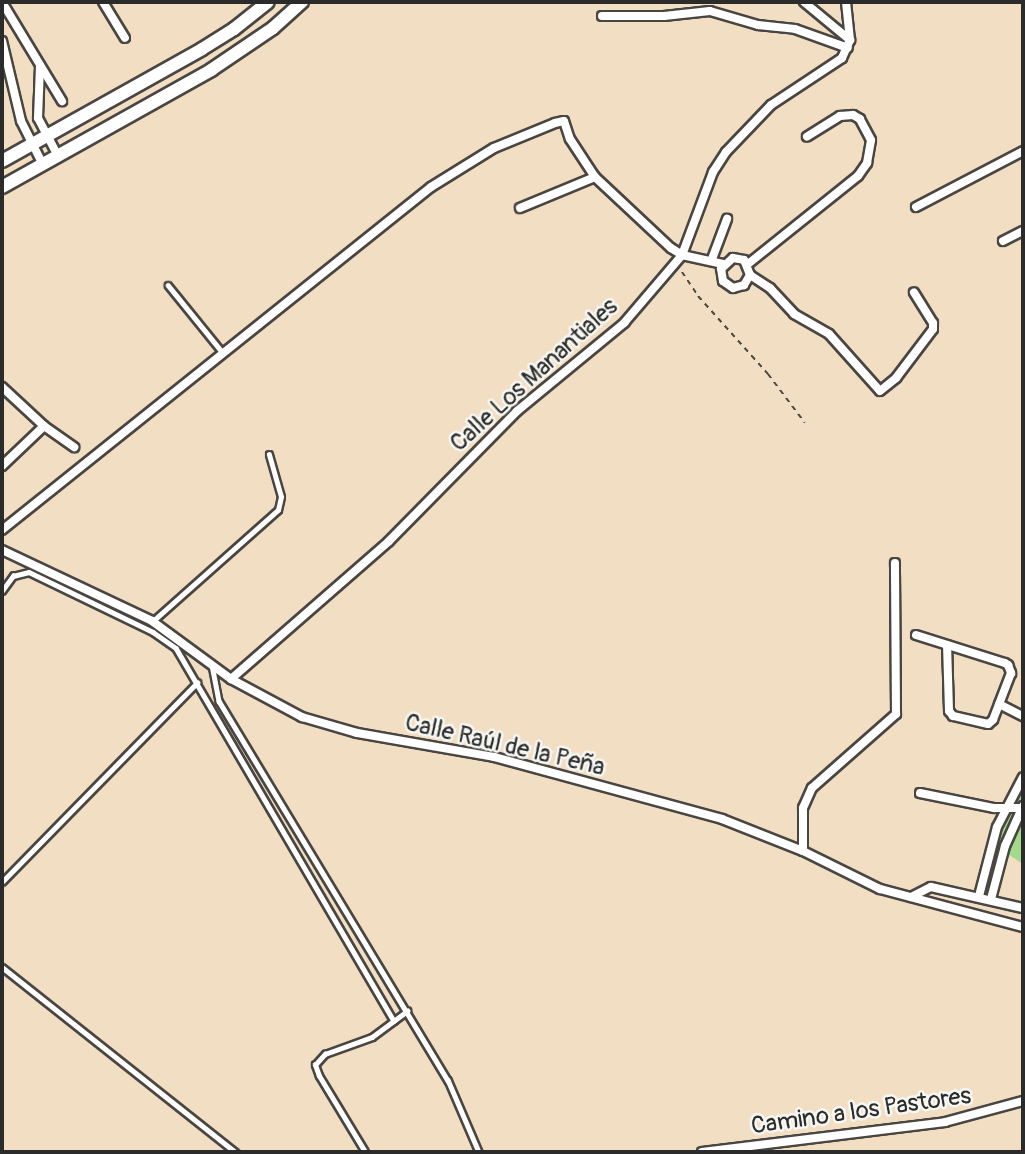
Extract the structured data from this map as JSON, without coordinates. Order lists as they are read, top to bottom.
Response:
{
  "streets": {
    "street": ["Calle Los Manantiales", "Calle Raúl de la Peña", "Camino a los Pastores"]
  },
  "crossings": [
    ["Calle Los Manantiales", "Calle Raúl de la Peña"]
  ]
}
